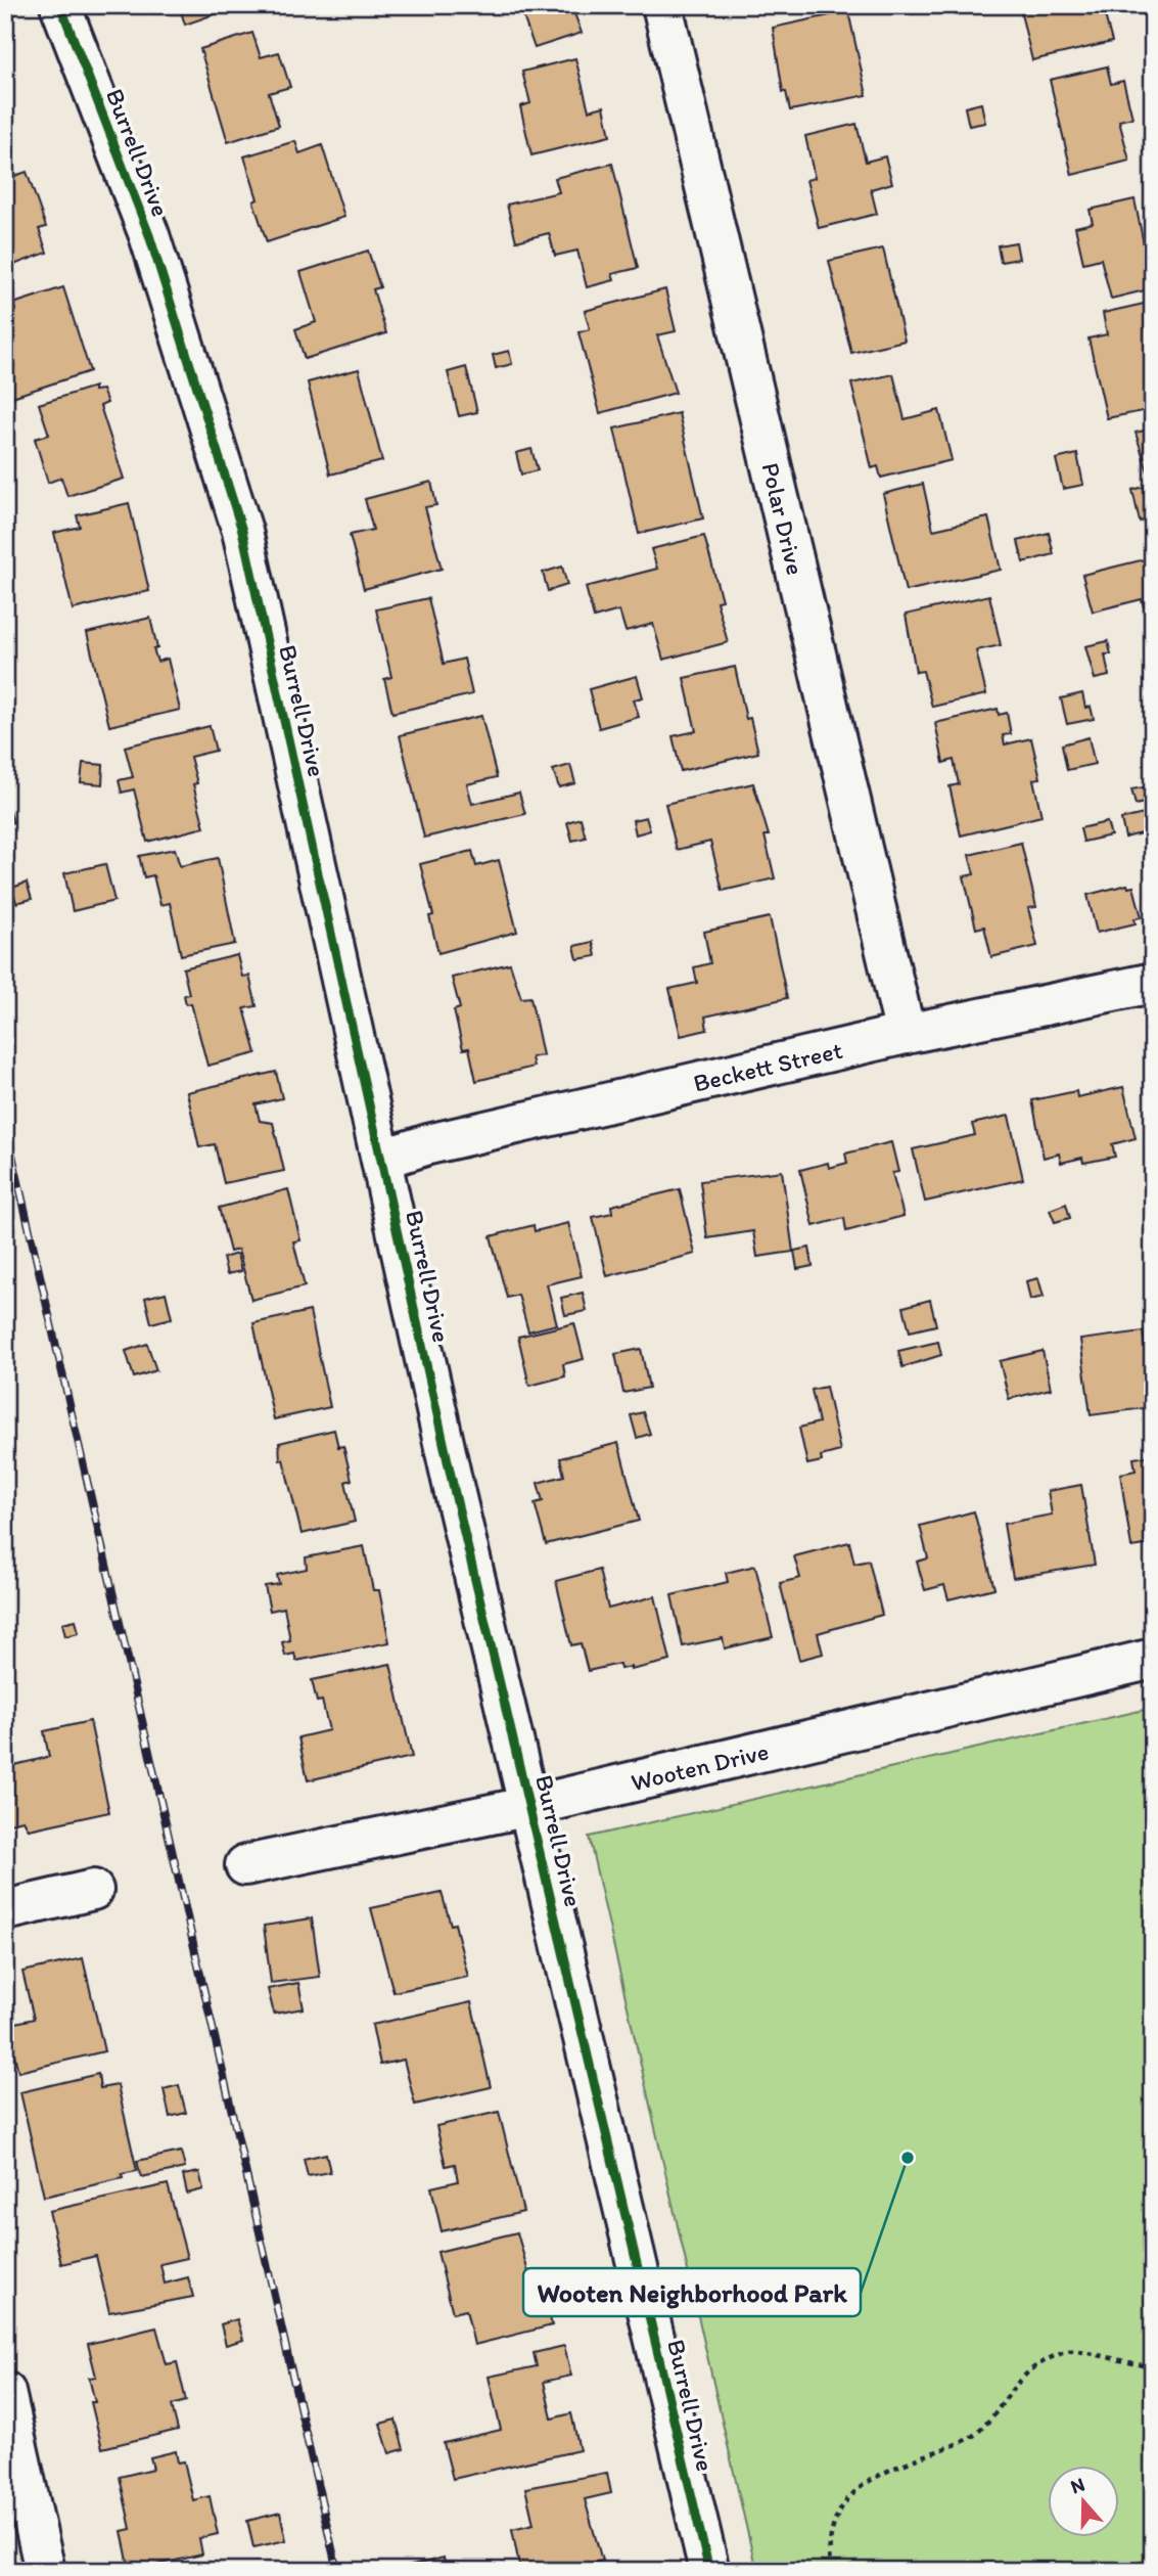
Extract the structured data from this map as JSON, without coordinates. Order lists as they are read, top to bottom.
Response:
{
  "streets": {
    "street": [
      "Burrell Drive",
      "Polar Drive",
      "Beckett Street",
      "Wooten Drive"
    ]
  },
  "crossings": [
    ["Burrell Drive", "Beckett Street"],
    ["Burrell Drive", "Wooten Drive"],
    ["Polar Drive", "Beckett Street"]
  ],
  "places": ["Wooten Neighborhood Park"],
  "north": "top"
}
